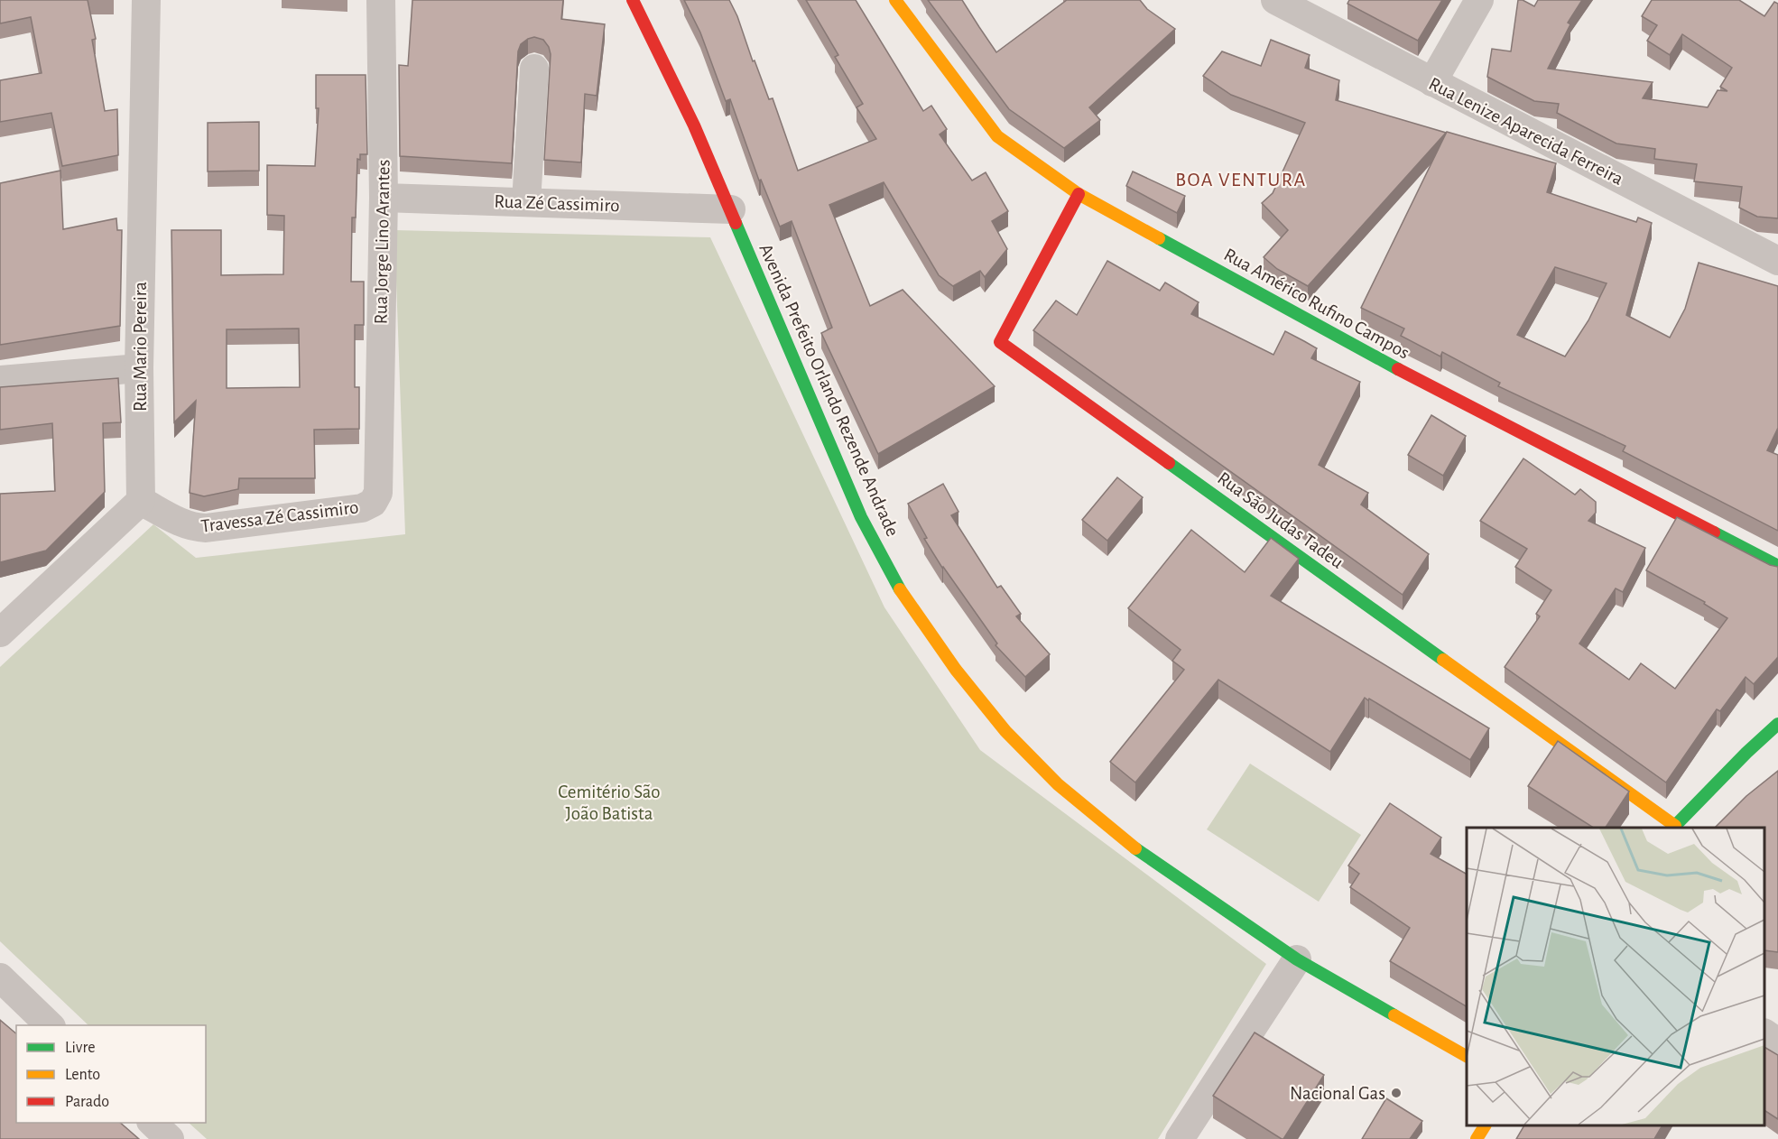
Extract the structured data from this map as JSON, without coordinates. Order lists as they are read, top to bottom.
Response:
{
  "streets": {
    "street": [
      "Rua Lenize Aparecida Ferreira",
      "Rua Zé Cassimiro",
      "Rua Jorge Lino Arantes",
      "Rua Américo Rufino Campos",
      "Rua Mario Pereira",
      "Avenida Prefeito Orlando Rezende Andrade",
      "Travessa Zé Cassimiro",
      "Rua São Judas Tadeu"
    ]
  },
  "crossings": [
    ["Rua Zé Cassimiro", "Rua Jorge Lino Arantes"],
    ["Rua Zé Cassimiro", "Avenida Prefeito Orlando Rezende Andrade"],
    ["Rua Jorge Lino Arantes", "Travessa Zé Cassimiro"],
    ["Rua Américo Rufino Campos", "Rua São Judas Tadeu"],
    ["Rua Mario Pereira", "Travessa Zé Cassimiro"]
  ],
  "districts": ["BOA VENTURA"],
  "parks": ["Cemitério São João Batista"],
  "places": ["Nacional Gas"],
  "legend": ["Livre", "Lento", "Parado"]
}
